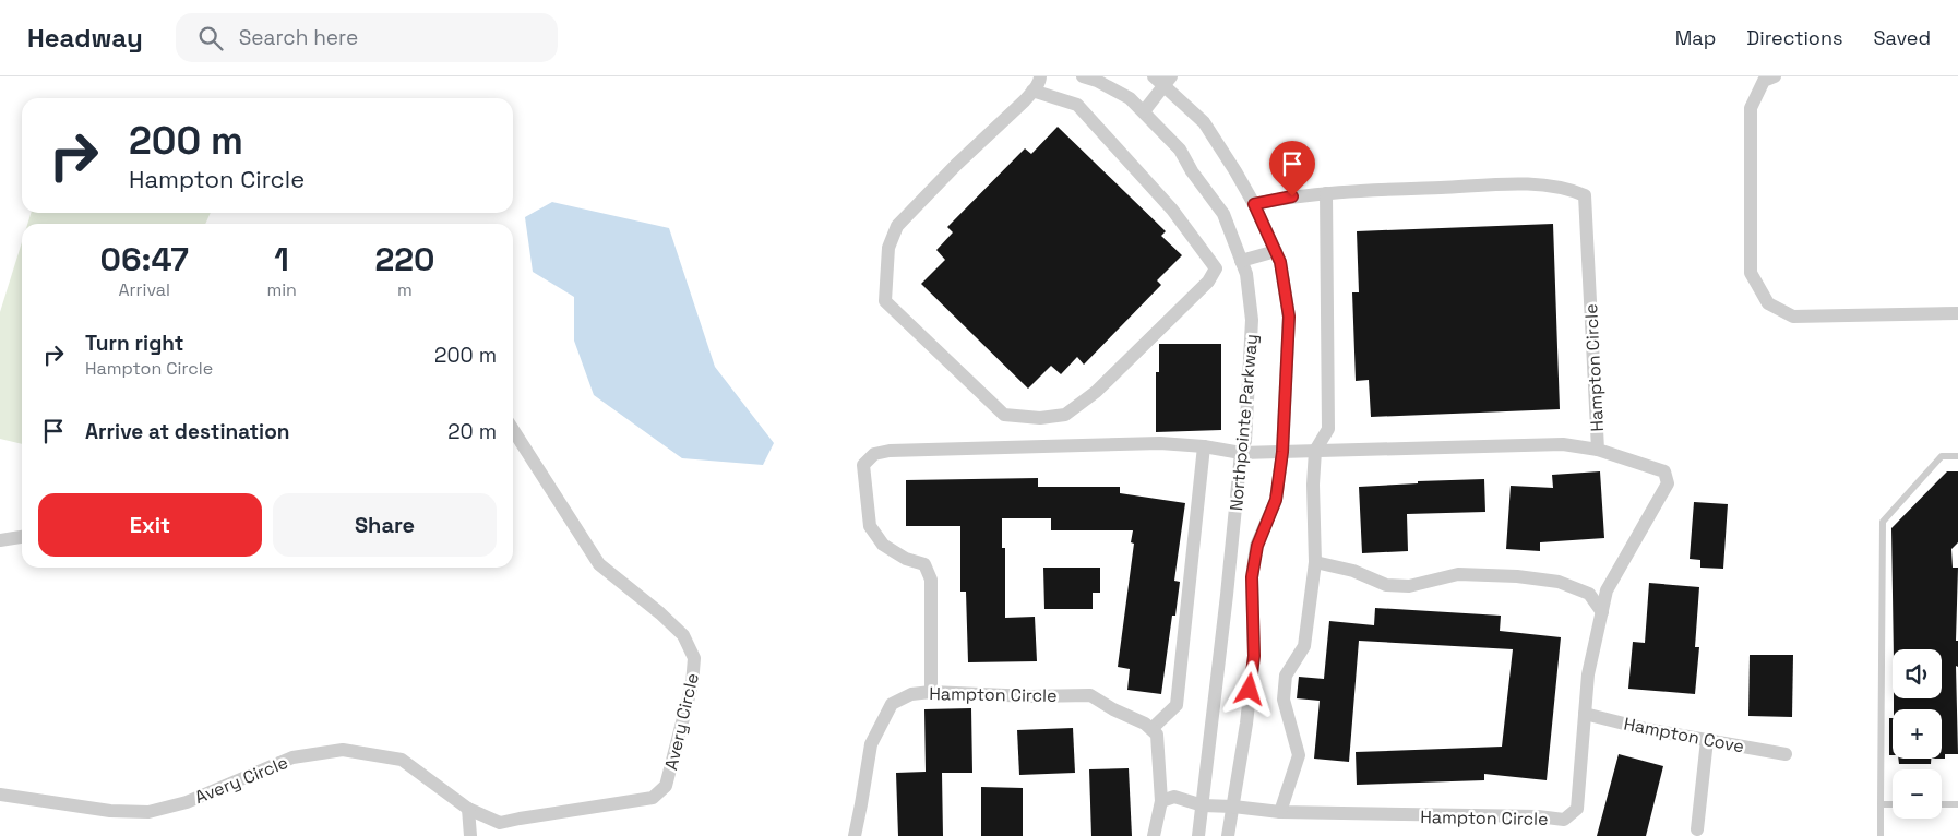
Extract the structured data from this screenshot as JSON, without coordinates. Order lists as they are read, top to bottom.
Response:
{
  "streets": {
    "street": [
      "Hampton Circle",
      "Northpointe Parkway",
      "Avery Circle",
      "Hampton Cove"
    ]
  },
  "crossings": [
    ["Hampton Circle", "Northpointe Parkway"],
    ["Hampton Circle", "Hampton Cove"]
  ],
  "page": {
    "header": "Headway",
    "search": "Search here",
    "nav": ["Map", "Directions", "Saved"],
    "turn": ["200 m", "Hampton Circle"],
    "eta": [
      "06:47",
      "Arrival",
      "1",
      "min",
      "220",
      "m"
    ],
    "list": [
      {
        "name": "Turn right",
        "note": "Hampton Circle",
        "value": "200 m"
      },
      {
        "name": "Arrive at destination",
        "value": "20 m"
      }
    ],
    "buttons": ["Exit", "Share"],
    "map_buttons": ["+", "−"]
  }
}
